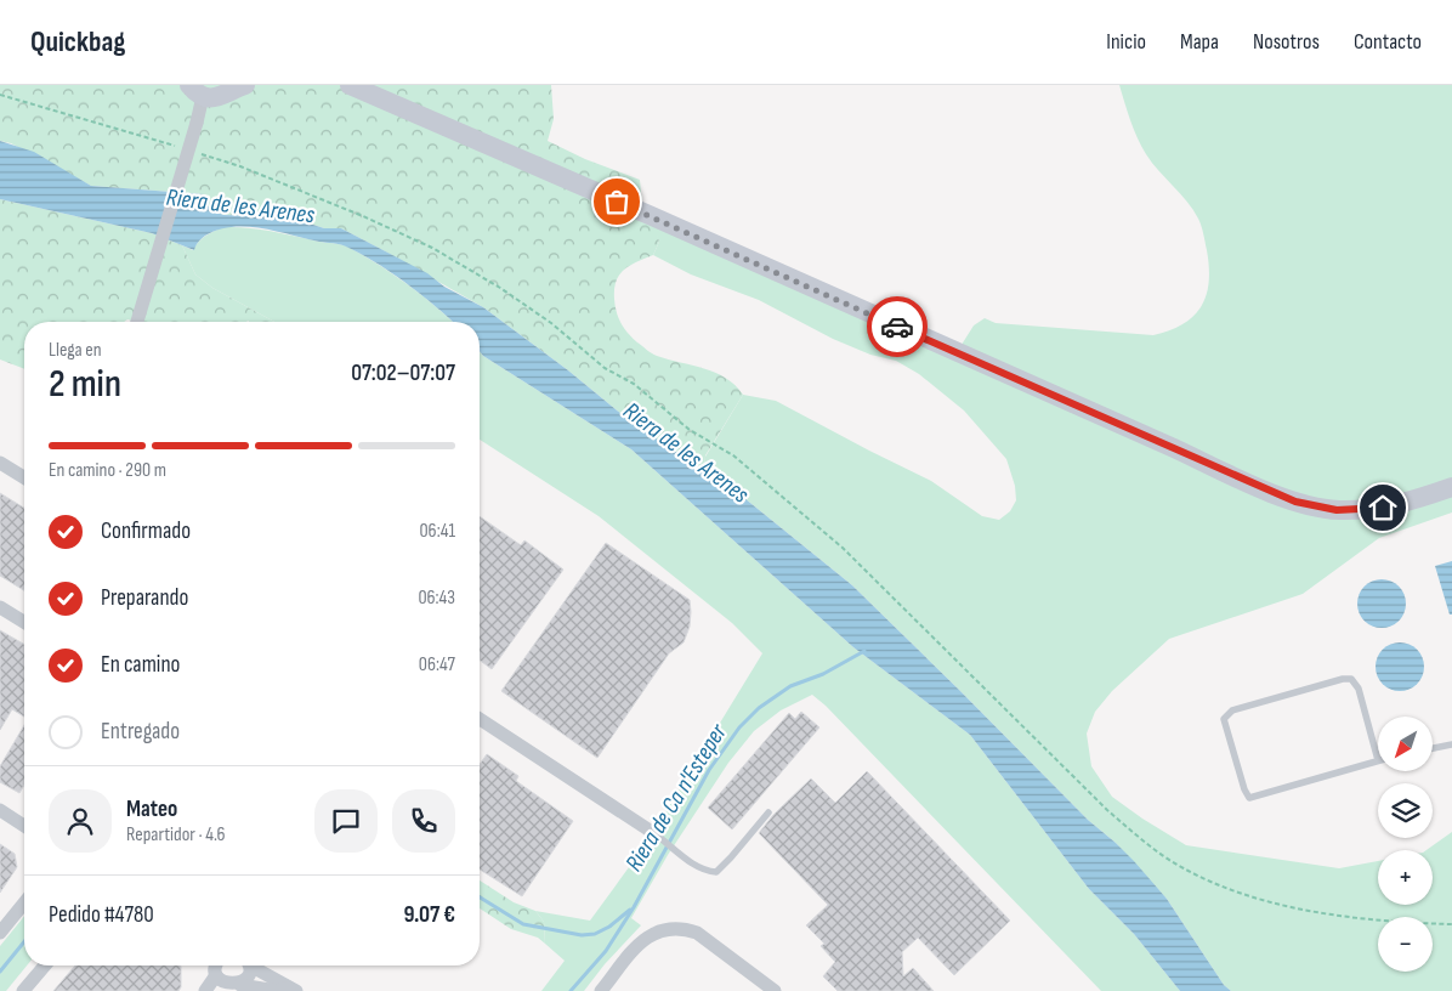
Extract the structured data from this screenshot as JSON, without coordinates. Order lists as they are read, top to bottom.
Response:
{
  "water": ["Riera de les Arenes", "Riera de Ca n'Esteper"],
  "north": "bottom left",
  "page": {
    "header": "Quickbag",
    "nav": [
      "Inicio",
      "Mapa",
      "Nosotros",
      "Contacto"
    ],
    "heading": ["2 min", "Llega en", "07:02–07:07"],
    "panel": [
      "Mateo",
      "Repartidor · 4.6",
      "Pedido #4780",
      "9.07 €"
    ],
    "bar": "En camino · 290 m",
    "list": [
      ["Confirmado", "06:41"],
      ["Preparando", "06:43"],
      ["En camino", "06:47"],
      "Entregado"
    ],
    "map_buttons": ["+", "−"]
  }
}
